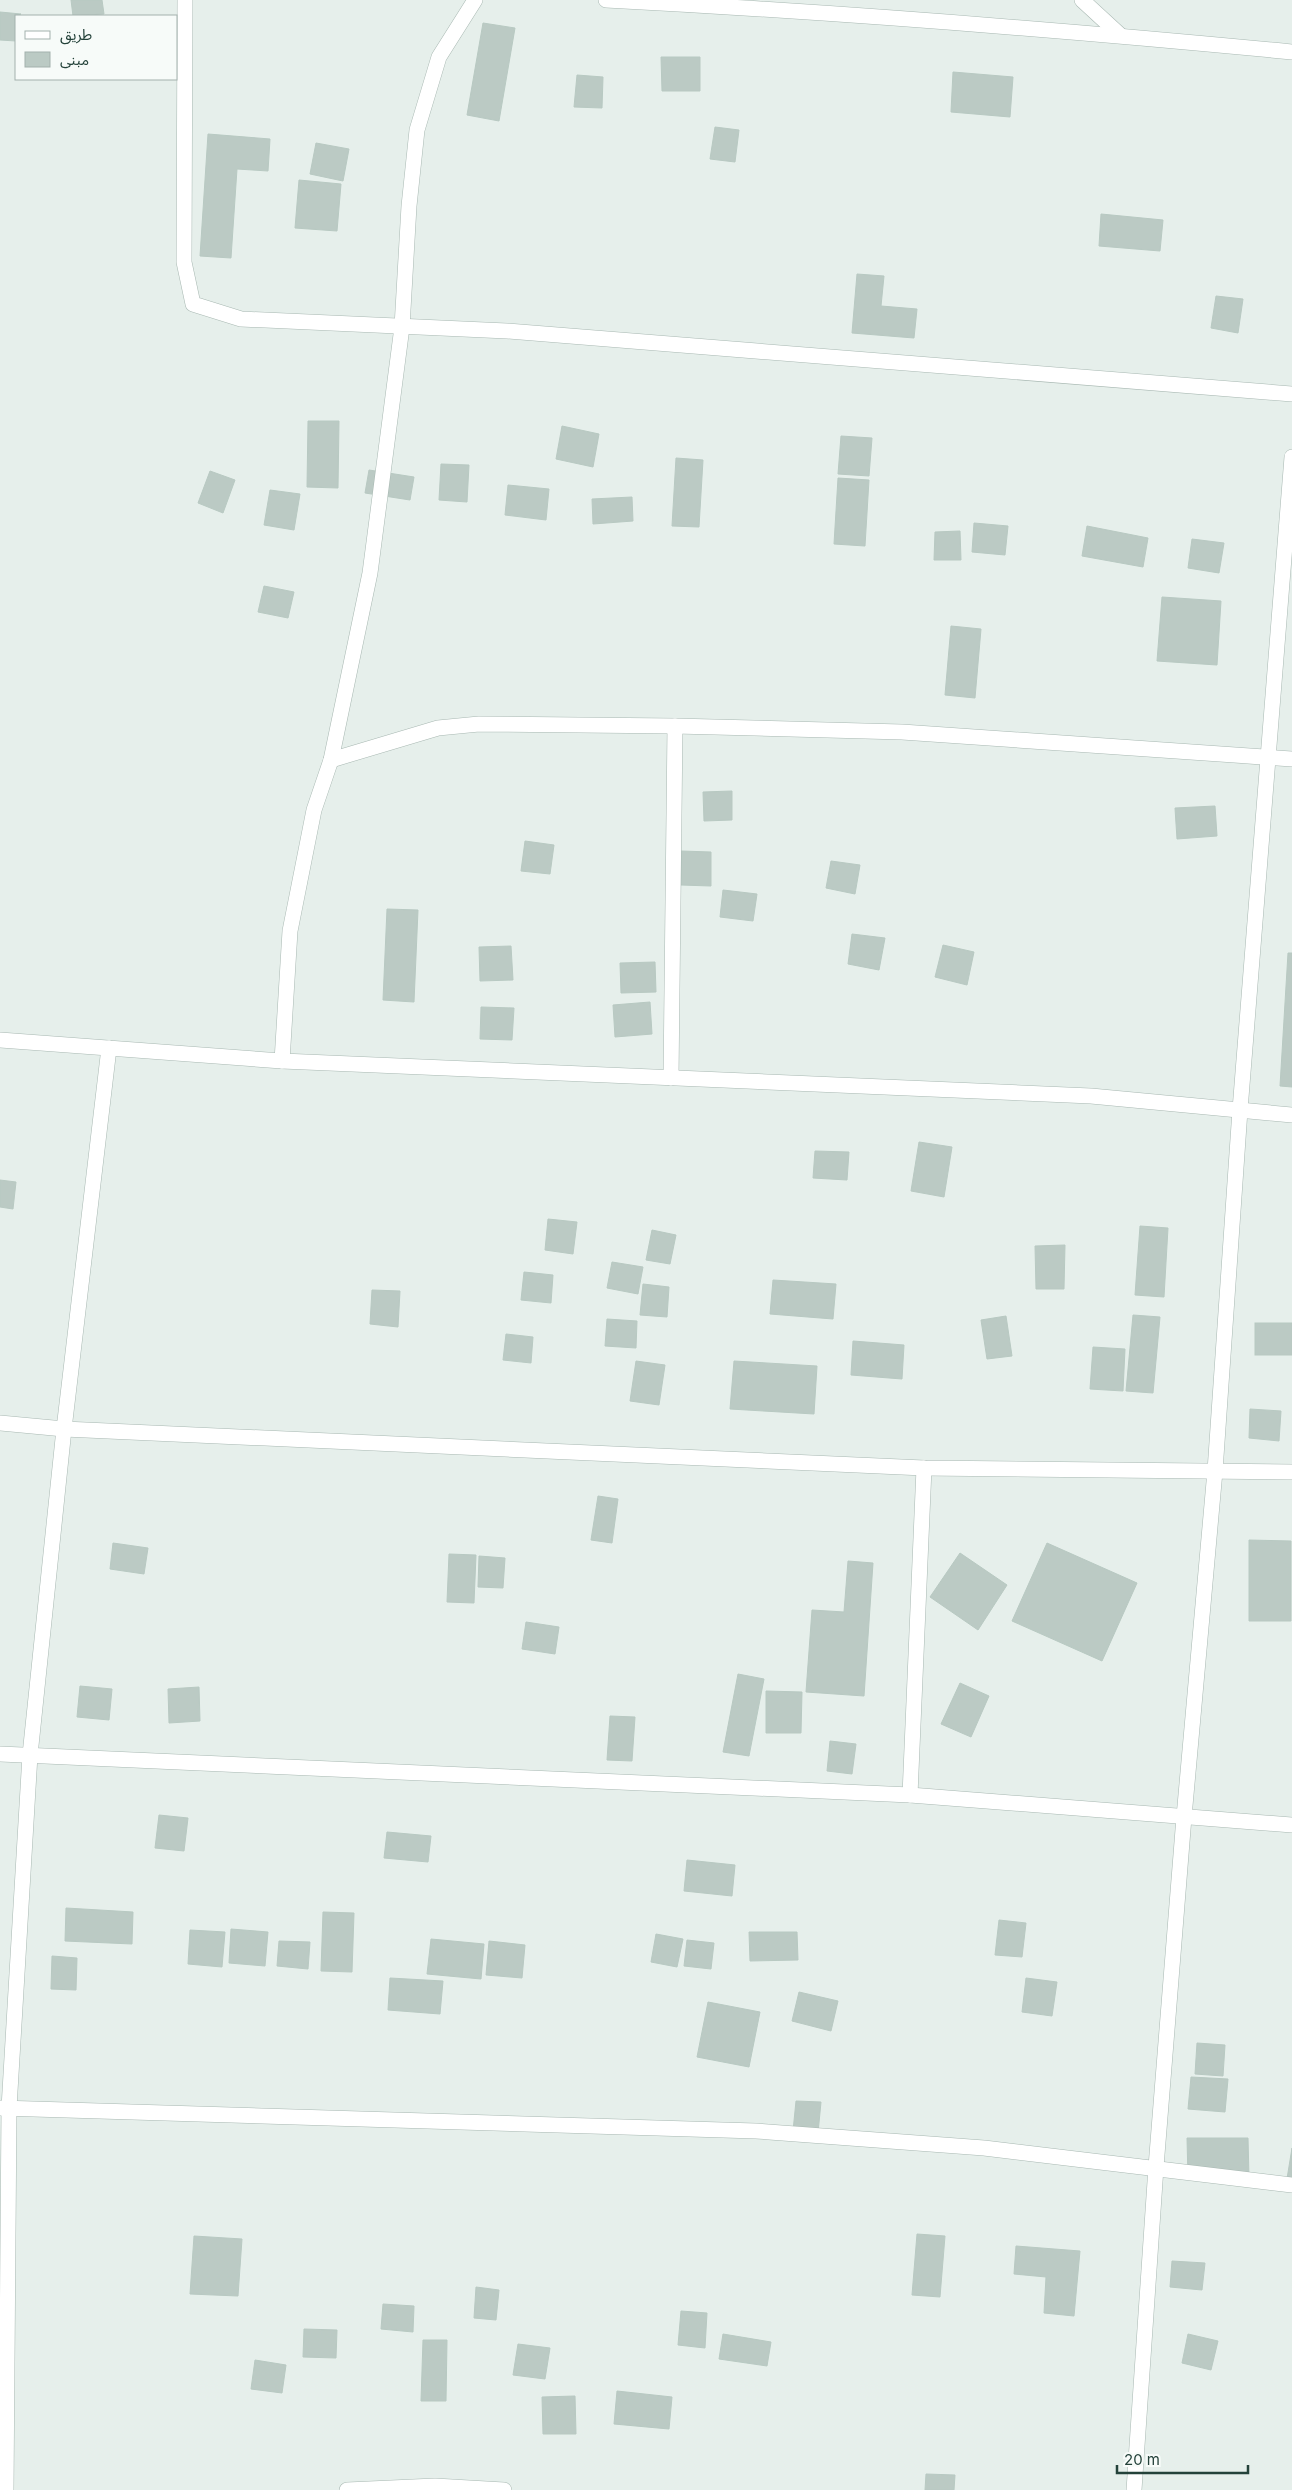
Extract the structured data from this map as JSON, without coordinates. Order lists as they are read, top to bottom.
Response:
{
  "legend": ["طريق", "مبنى"],
  "scale_bar": "20 m"
}
